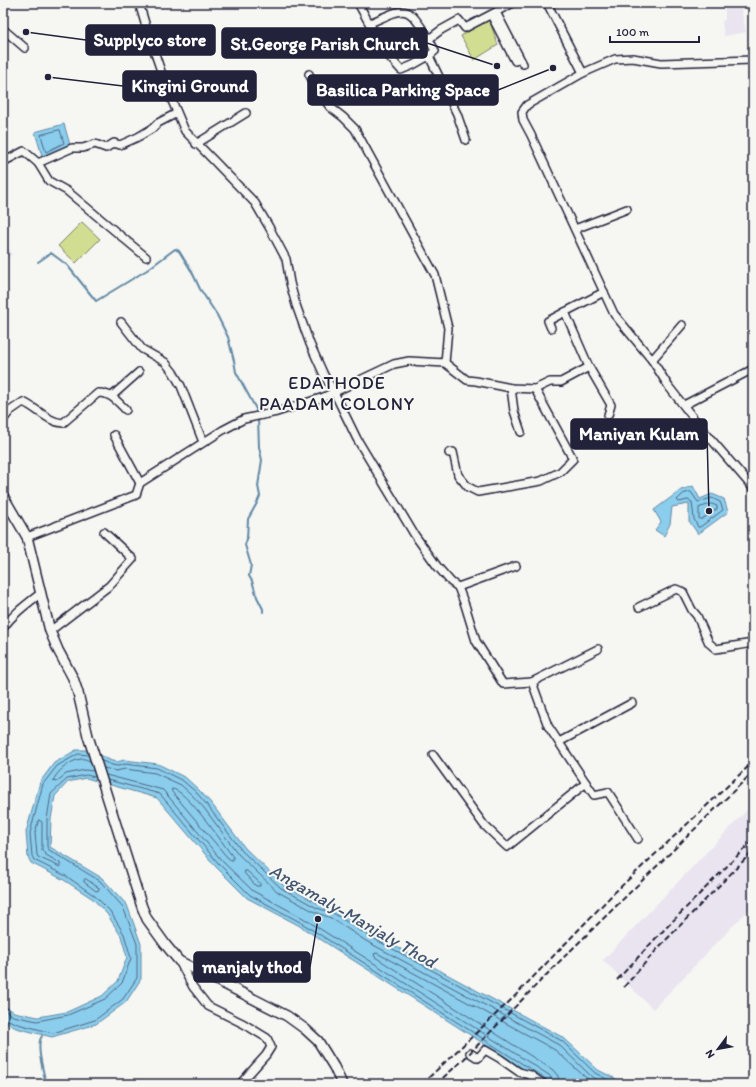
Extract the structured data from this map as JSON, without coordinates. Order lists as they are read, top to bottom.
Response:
{
  "districts": ["EDATHODE PAADAM COLONY"],
  "water": ["Angamaly-Manjaly Thod"],
  "places": [
    "Supplyco store",
    "St.George Parish Church",
    "Basilica Parking Space",
    "Kingini Ground",
    "Maniyan Kulam",
    "manjaly thod"
  ],
  "scale_bar": "100 m",
  "north": "bottom left"
}
